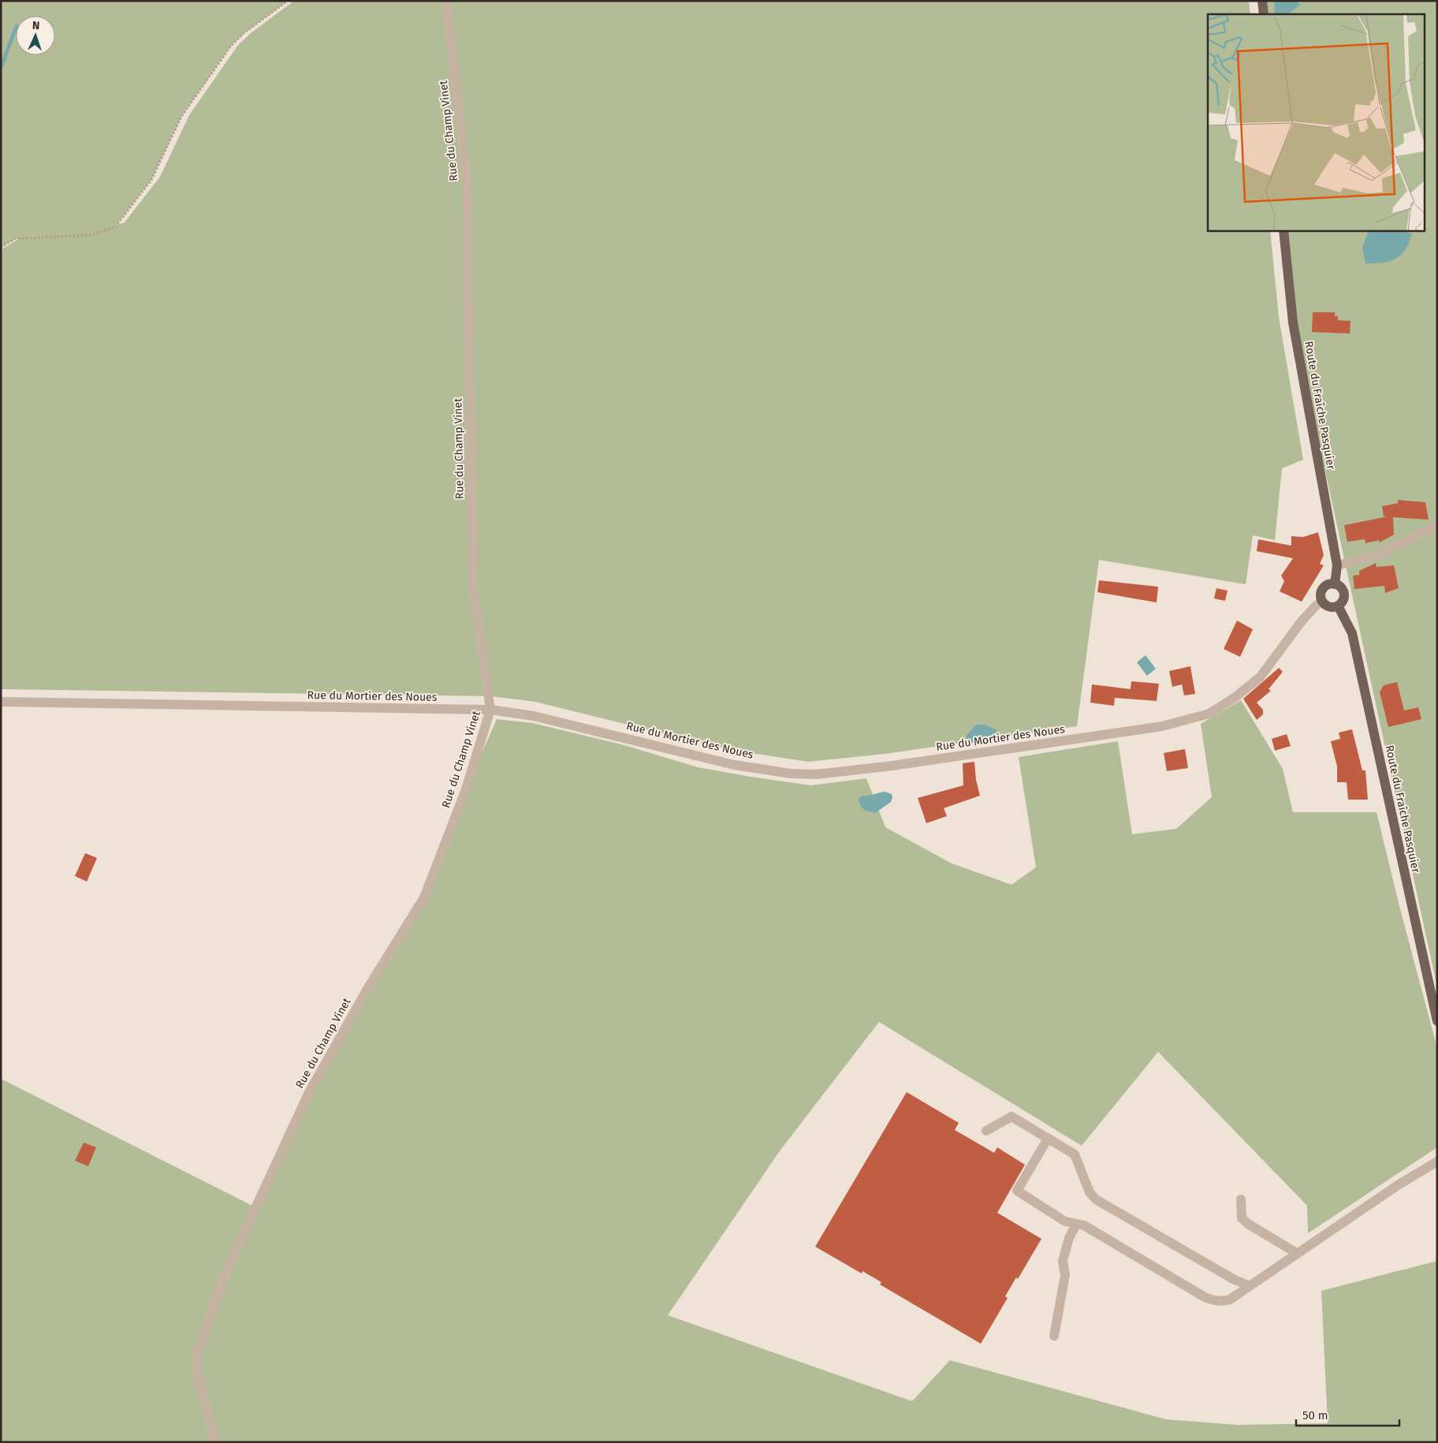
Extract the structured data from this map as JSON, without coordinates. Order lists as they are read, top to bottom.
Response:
{
  "streets": {
    "main road": ["Route du Fraîche Pasquier"],
    "street": ["Rue du Champ Vinet", "Rue du Mortier des Noues"]
  },
  "crossings": [
    ["Rue du Champ Vinet", "Rue du Mortier des Noues"],
    ["Route du Fraîche Pasquier", "Rue du Mortier des Noues"]
  ],
  "scale_bar": "50 m",
  "north": "top"
}
